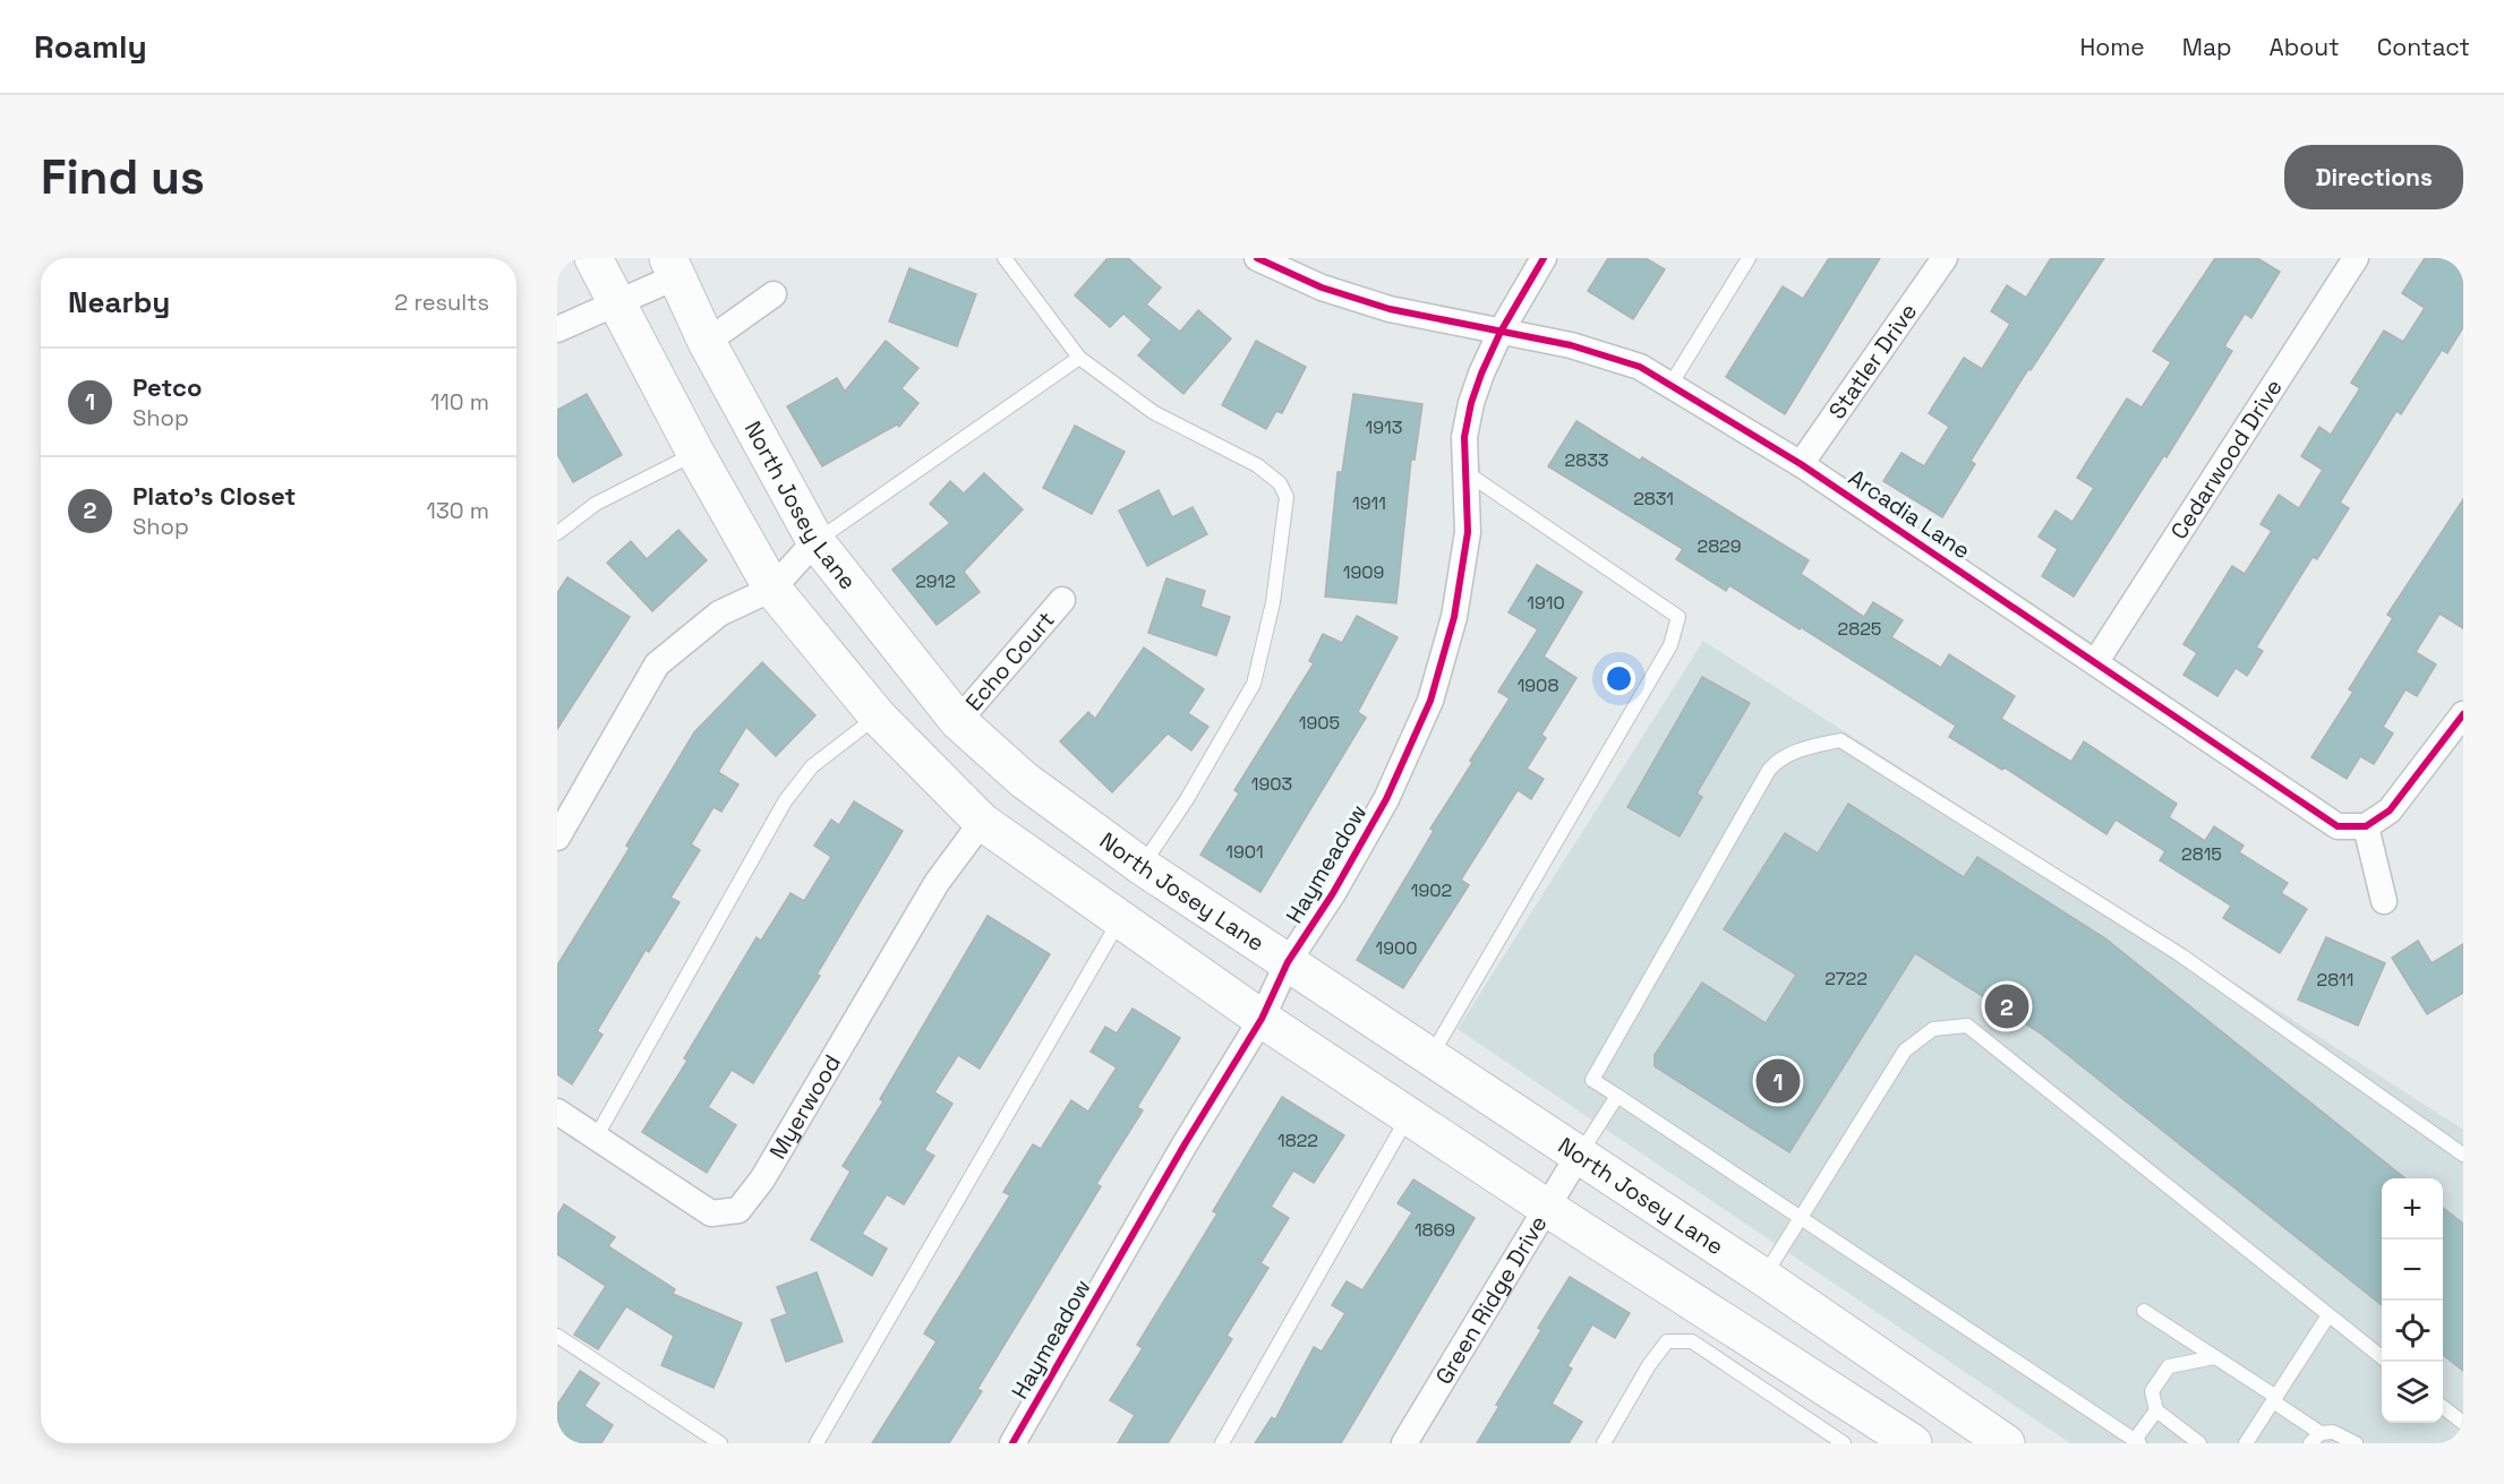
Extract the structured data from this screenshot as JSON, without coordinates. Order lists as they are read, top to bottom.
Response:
{
  "streets": {
    "main road": ["North Josey Lane"],
    "street": [
      "Statler Drive",
      "Cedarwood Drive",
      "Arcadia Lane",
      "Echo Court",
      "Haymeadow",
      "Myerwood",
      "Green Ridge Drive"
    ]
  },
  "crossings": [
    ["Statler Drive", "Arcadia Lane"],
    ["Cedarwood Drive", "Arcadia Lane"],
    ["North Josey Lane", "Echo Court"],
    ["North Josey Lane", "Haymeadow"],
    ["North Josey Lane", "Green Ridge Drive"],
    ["Arcadia Lane", "Haymeadow"]
  ],
  "house_numbers": [
    "1913",
    "2833",
    "2831",
    "1911",
    "2829",
    "1909",
    "2912",
    "1910",
    "2825",
    "1908",
    "1905",
    "1903",
    "1901",
    "2815",
    "1902",
    "1900",
    "2722",
    "2811",
    "1822",
    "1869"
  ],
  "page": {
    "header": "Roamly",
    "nav": [
      "Home",
      "Map",
      "About",
      "Contact"
    ],
    "buttons": "Directions",
    "title": "Find us",
    "heading": ["Nearby", "2 results"],
    "list": [
      {
        "mark": "1",
        "name": "Petco",
        "note": "Shop",
        "value": "110 m"
      },
      {
        "mark": "2",
        "name": "Plato's Closet",
        "note": "Shop",
        "value": "130 m"
      }
    ],
    "pins": ["2", "1"],
    "map_buttons": ["+", "−"]
  }
}
